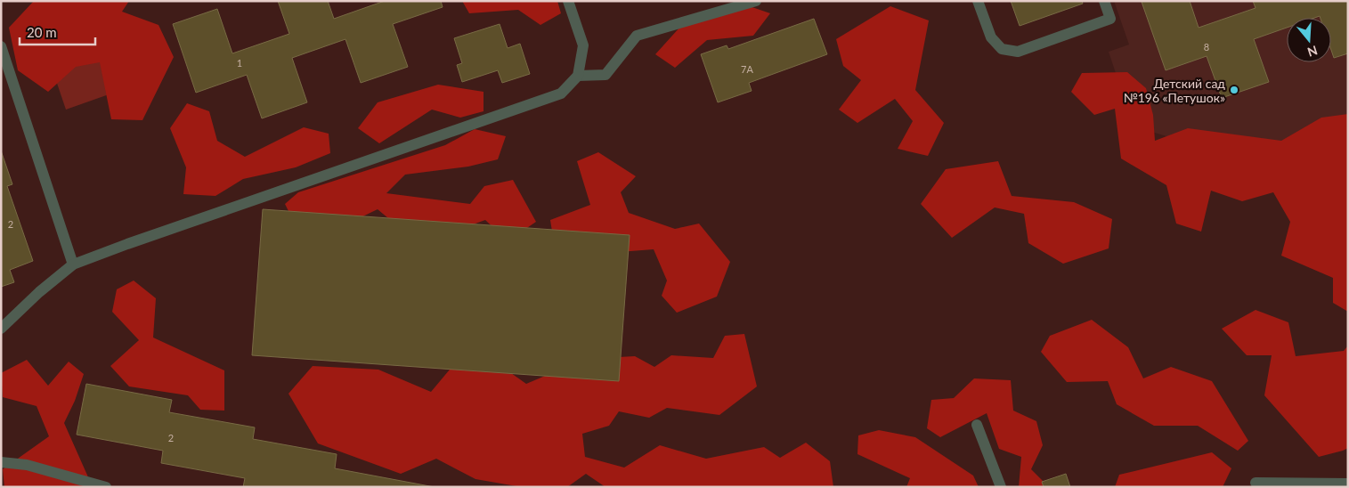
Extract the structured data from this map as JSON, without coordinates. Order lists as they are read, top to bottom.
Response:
{
  "places": ["Детский сад №196 «Петушок»"],
  "house_numbers": [
    "8",
    "1",
    "7А",
    "2",
    "2"
  ],
  "scale_bar": "20 m",
  "north": "bottom"
}
